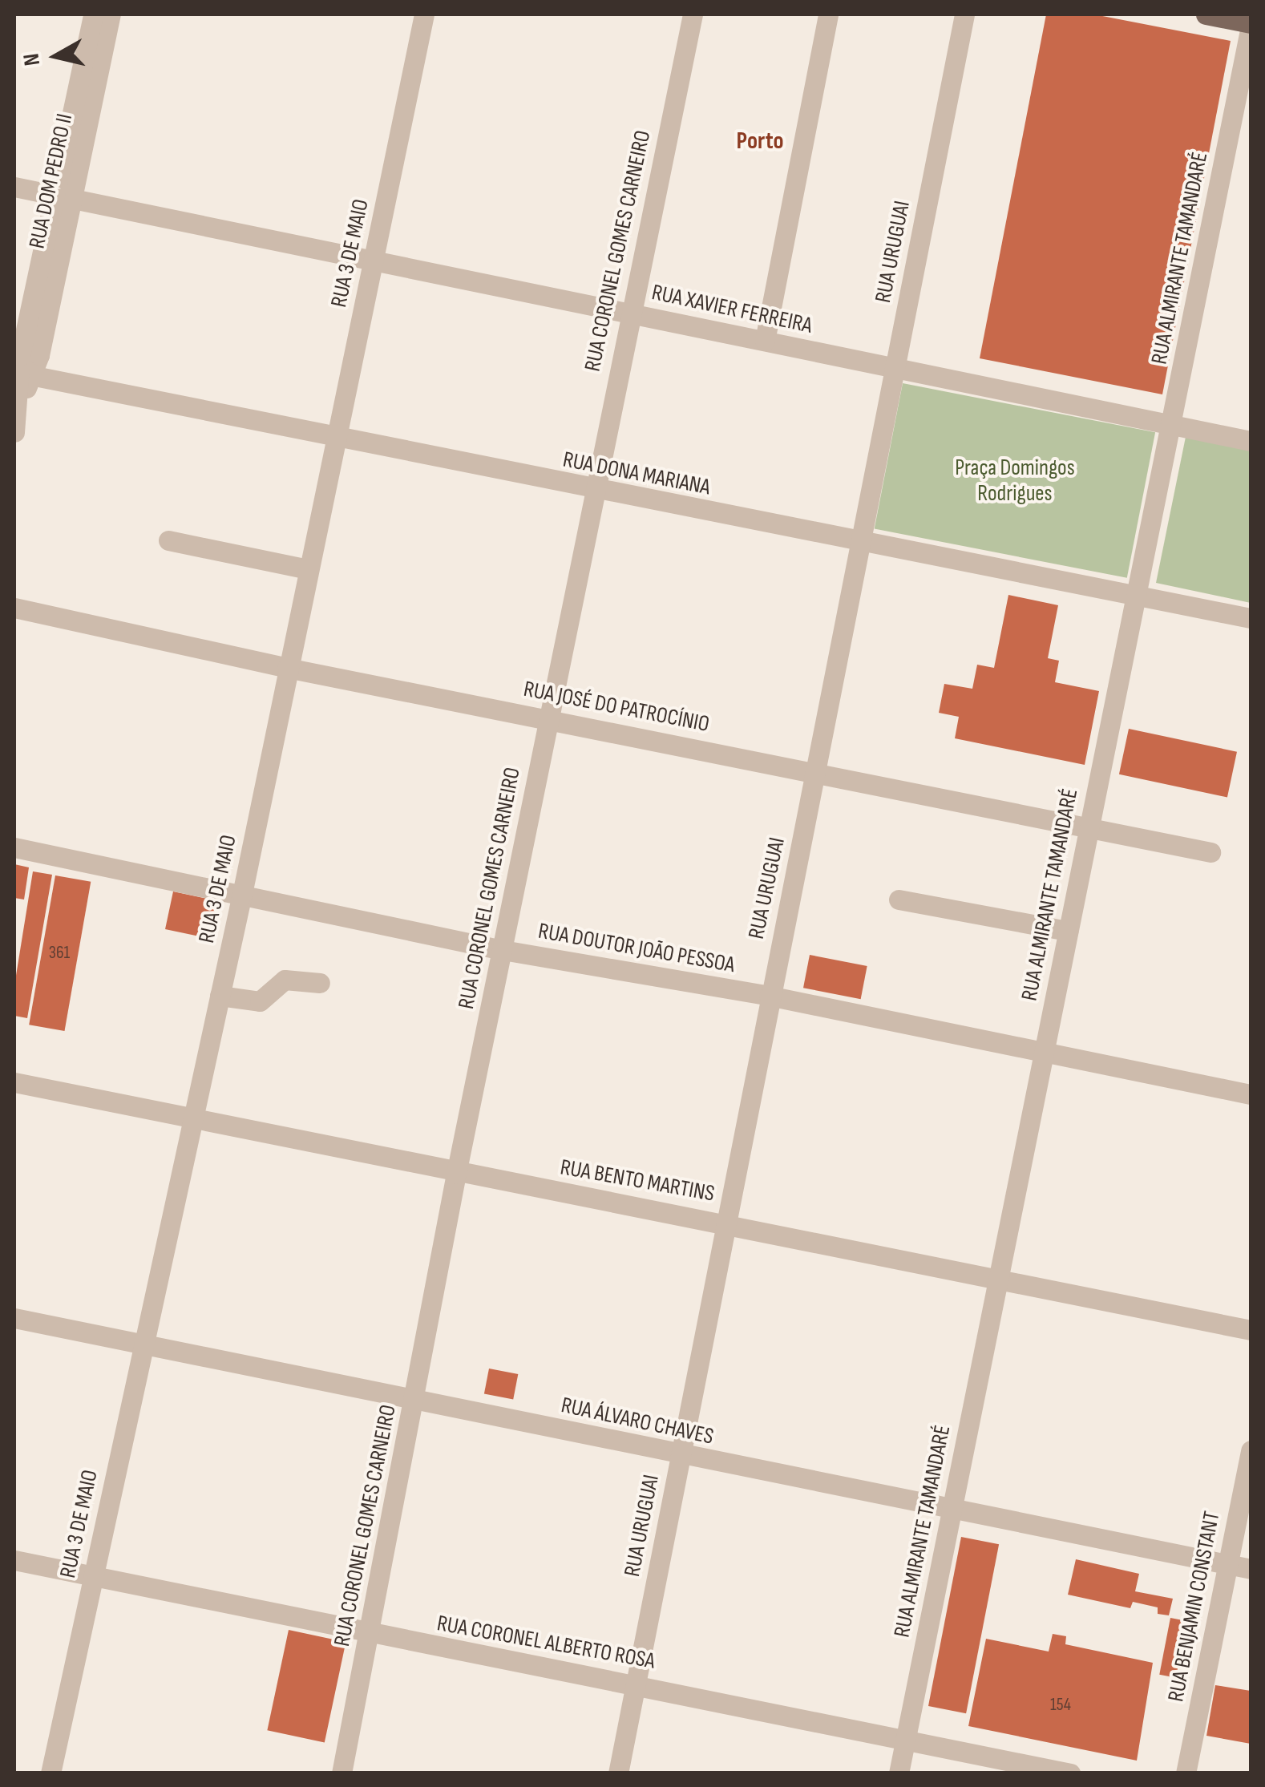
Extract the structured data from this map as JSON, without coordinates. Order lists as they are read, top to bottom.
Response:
{
  "streets": {
    "street": [
      "RUA DOM PEDRO II",
      "RUA CORONEL GOMES CARNEIRO",
      "RUA URUGUAI",
      "RUA 3 DE MAIO",
      "RUA ALMIRANTE TAMANDARÉ",
      "RUA XAVIER FERREIRA",
      "RUA DONA MARIANA",
      "RUA JOSÉ DO PATROCÍNIO",
      "RUA DOUTOR JOÃO PESSOA",
      "RUA BENTO MARTINS",
      "RUA ÁLVARO CHAVES",
      "RUA BENJAMIN CONSTANT",
      "RUA CORONEL ALBERTO ROSA"
    ]
  },
  "crossings": [
    ["RUA DOM PEDRO II", "RUA XAVIER FERREIRA"],
    ["RUA DOM PEDRO II", "RUA DONA MARIANA"],
    ["RUA CORONEL GOMES CARNEIRO", "RUA XAVIER FERREIRA"],
    ["RUA CORONEL GOMES CARNEIRO", "RUA DONA MARIANA"],
    ["RUA CORONEL GOMES CARNEIRO", "RUA JOSÉ DO PATROCÍNIO"],
    ["RUA CORONEL GOMES CARNEIRO", "RUA DOUTOR JOÃO PESSOA"],
    ["RUA CORONEL GOMES CARNEIRO", "RUA BENTO MARTINS"],
    ["RUA CORONEL GOMES CARNEIRO", "RUA ÁLVARO CHAVES"],
    ["RUA CORONEL GOMES CARNEIRO", "RUA CORONEL ALBERTO ROSA"],
    ["RUA URUGUAI", "RUA XAVIER FERREIRA"],
    ["RUA URUGUAI", "RUA DONA MARIANA"],
    ["RUA URUGUAI", "RUA JOSÉ DO PATROCÍNIO"],
    ["RUA URUGUAI", "RUA DOUTOR JOÃO PESSOA"],
    ["RUA URUGUAI", "RUA BENTO MARTINS"],
    ["RUA URUGUAI", "RUA ÁLVARO CHAVES"],
    ["RUA URUGUAI", "RUA CORONEL ALBERTO ROSA"],
    ["RUA 3 DE MAIO", "RUA XAVIER FERREIRA"],
    ["RUA 3 DE MAIO", "RUA DONA MARIANA"],
    ["RUA 3 DE MAIO", "RUA JOSÉ DO PATROCÍNIO"],
    ["RUA 3 DE MAIO", "RUA DOUTOR JOÃO PESSOA"],
    ["RUA 3 DE MAIO", "RUA BENTO MARTINS"],
    ["RUA 3 DE MAIO", "RUA ÁLVARO CHAVES"],
    ["RUA 3 DE MAIO", "RUA CORONEL ALBERTO ROSA"],
    ["RUA ALMIRANTE TAMANDARÉ", "RUA XAVIER FERREIRA"],
    ["RUA ALMIRANTE TAMANDARÉ", "RUA DONA MARIANA"],
    ["RUA ALMIRANTE TAMANDARÉ", "RUA JOSÉ DO PATROCÍNIO"],
    ["RUA ALMIRANTE TAMANDARÉ", "RUA DOUTOR JOÃO PESSOA"],
    ["RUA ALMIRANTE TAMANDARÉ", "RUA BENTO MARTINS"],
    ["RUA ALMIRANTE TAMANDARÉ", "RUA ÁLVARO CHAVES"],
    ["RUA ALMIRANTE TAMANDARÉ", "RUA CORONEL ALBERTO ROSA"],
    ["RUA ÁLVARO CHAVES", "RUA BENJAMIN CONSTANT"]
  ],
  "districts": ["Porto"],
  "parks": ["Praça Domingos Rodrigues"],
  "house_numbers": ["361", "154"],
  "north": "left"
}
